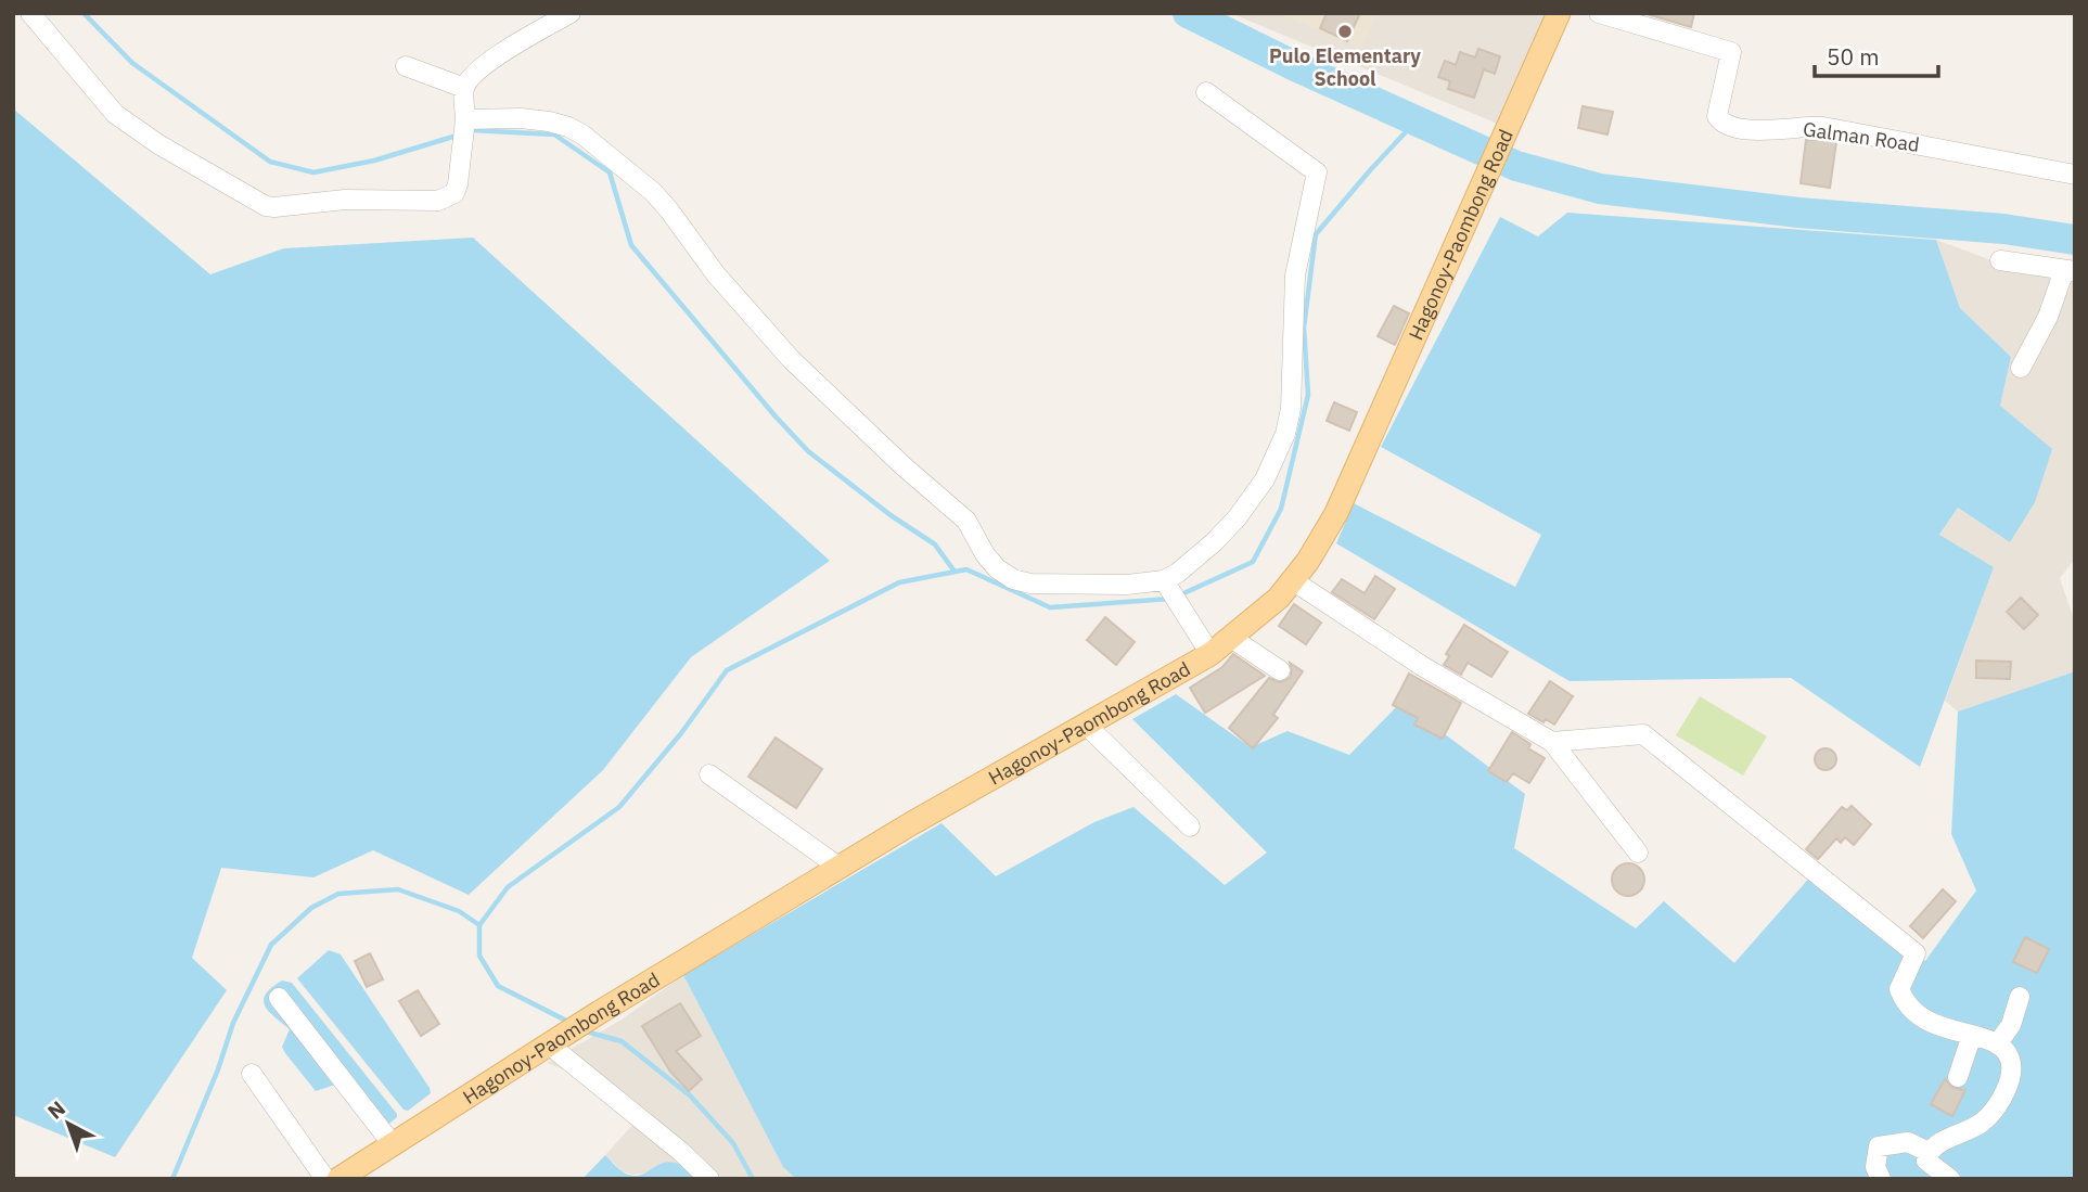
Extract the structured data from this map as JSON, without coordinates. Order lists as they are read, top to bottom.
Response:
{
  "streets": {
    "main road": ["Hagonoy-Paombong Road"],
    "street": ["Galman Road"]
  },
  "places": ["Pulo Elementary School"],
  "scale_bar": "50 m",
  "north": "top left"
}
